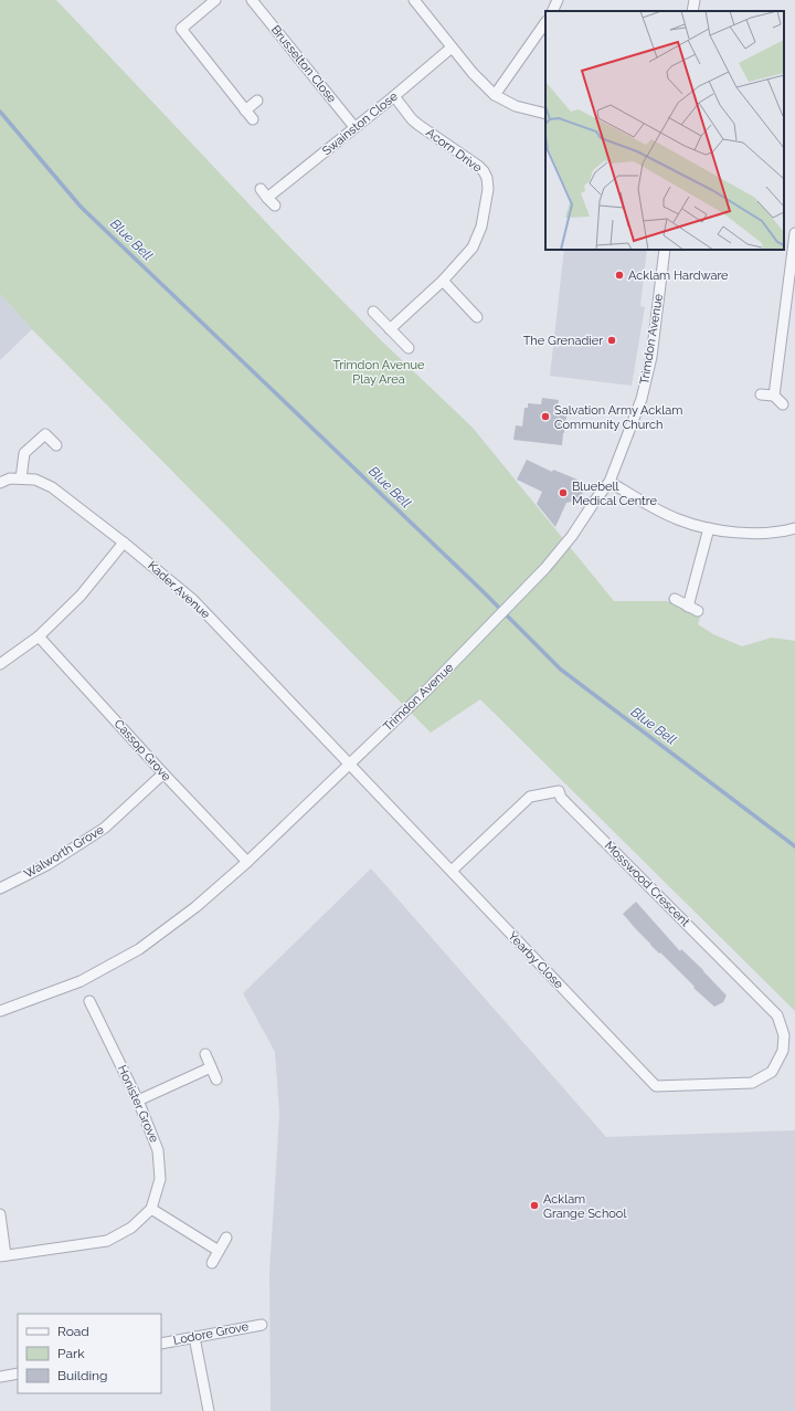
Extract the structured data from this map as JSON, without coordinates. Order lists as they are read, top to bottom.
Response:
{
  "streets": {
    "street": [
      "Brusselton Close",
      "Swainston Close",
      "Acorn Drive",
      "Trimdon Avenue",
      "Kader Avenue",
      "Cassop Grove",
      "Walworth Grove",
      "Mosswood Crescent",
      "Yearby Close",
      "Honister Grove",
      "Lodore Grove"
    ]
  },
  "crossings": [
    ["Brusselton Close", "Swainston Close"],
    ["Swainston Close", "Acorn Drive"],
    ["Trimdon Avenue", "Kader Avenue"],
    ["Trimdon Avenue", "Cassop Grove"],
    ["Trimdon Avenue", "Yearby Close"],
    ["Kader Avenue", "Yearby Close"],
    ["Cassop Grove", "Walworth Grove"],
    ["Mosswood Crescent", "Yearby Close"]
  ],
  "water": ["Blue Bell"],
  "parks": ["Trimdon Avenue Play Area"],
  "places": [
    "Acklam Hardware",
    "The Grenadier",
    "Salvation Army Acklam Community Church",
    "Bluebell Medical Centre",
    "Acklam Grange School"
  ],
  "legend": ["Road", "Park", "Building"]
}
